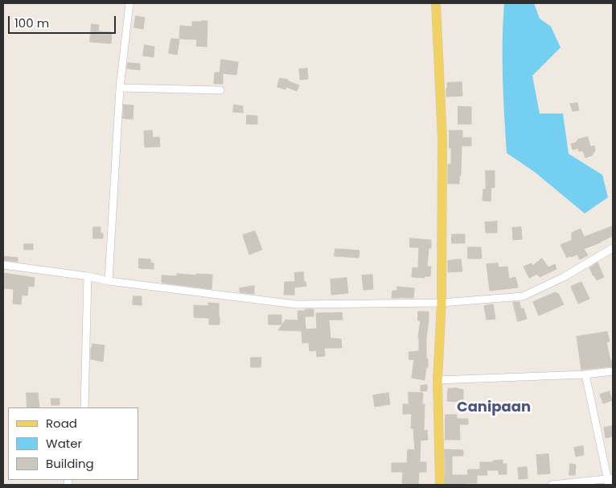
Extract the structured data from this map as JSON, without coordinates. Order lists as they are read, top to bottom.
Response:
{
  "districts": ["Canipaan"],
  "legend": ["Road", "Water", "Building"],
  "scale_bar": "100 m"
}
